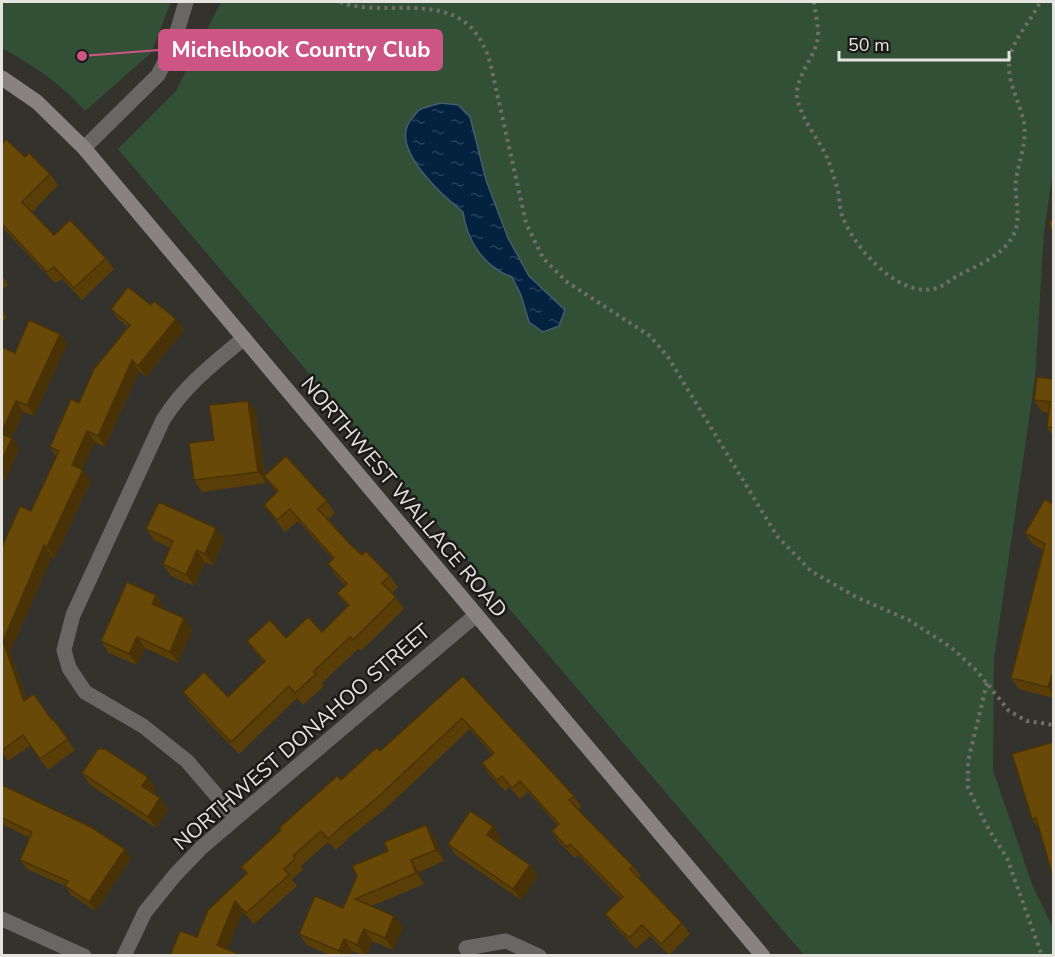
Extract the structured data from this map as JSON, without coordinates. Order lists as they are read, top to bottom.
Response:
{
  "streets": {
    "street": ["NORTHWEST WALLACE ROAD", "NORTHWEST DONAHOO STREET"]
  },
  "crossings": [
    ["NORTHWEST WALLACE ROAD", "NORTHWEST DONAHOO STREET"]
  ],
  "places": ["Michelbook Country Club"],
  "scale_bar": "50 m"
}
